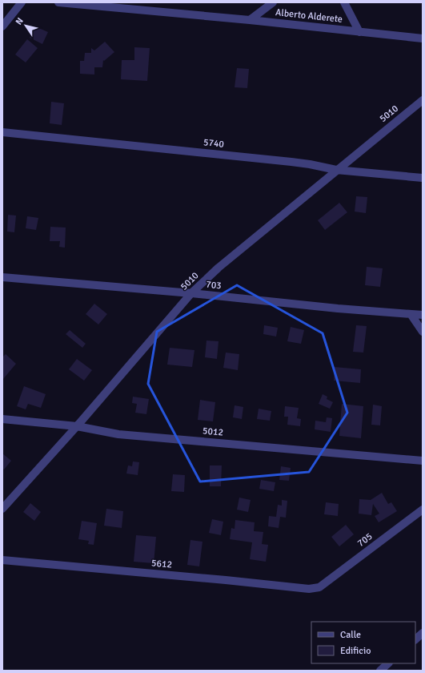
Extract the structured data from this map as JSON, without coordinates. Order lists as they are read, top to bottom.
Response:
{
  "streets": {
    "street": [
      "Alberto Alderete",
      "5010",
      "5740",
      "703",
      "5012",
      "705",
      "5612"
    ]
  },
  "crossings": [
    ["5010", "5740"],
    ["5010", "703"],
    ["5010", "5012"],
    ["705", "5612"]
  ],
  "legend": ["Calle", "Edificio"],
  "north": "top left"
}
